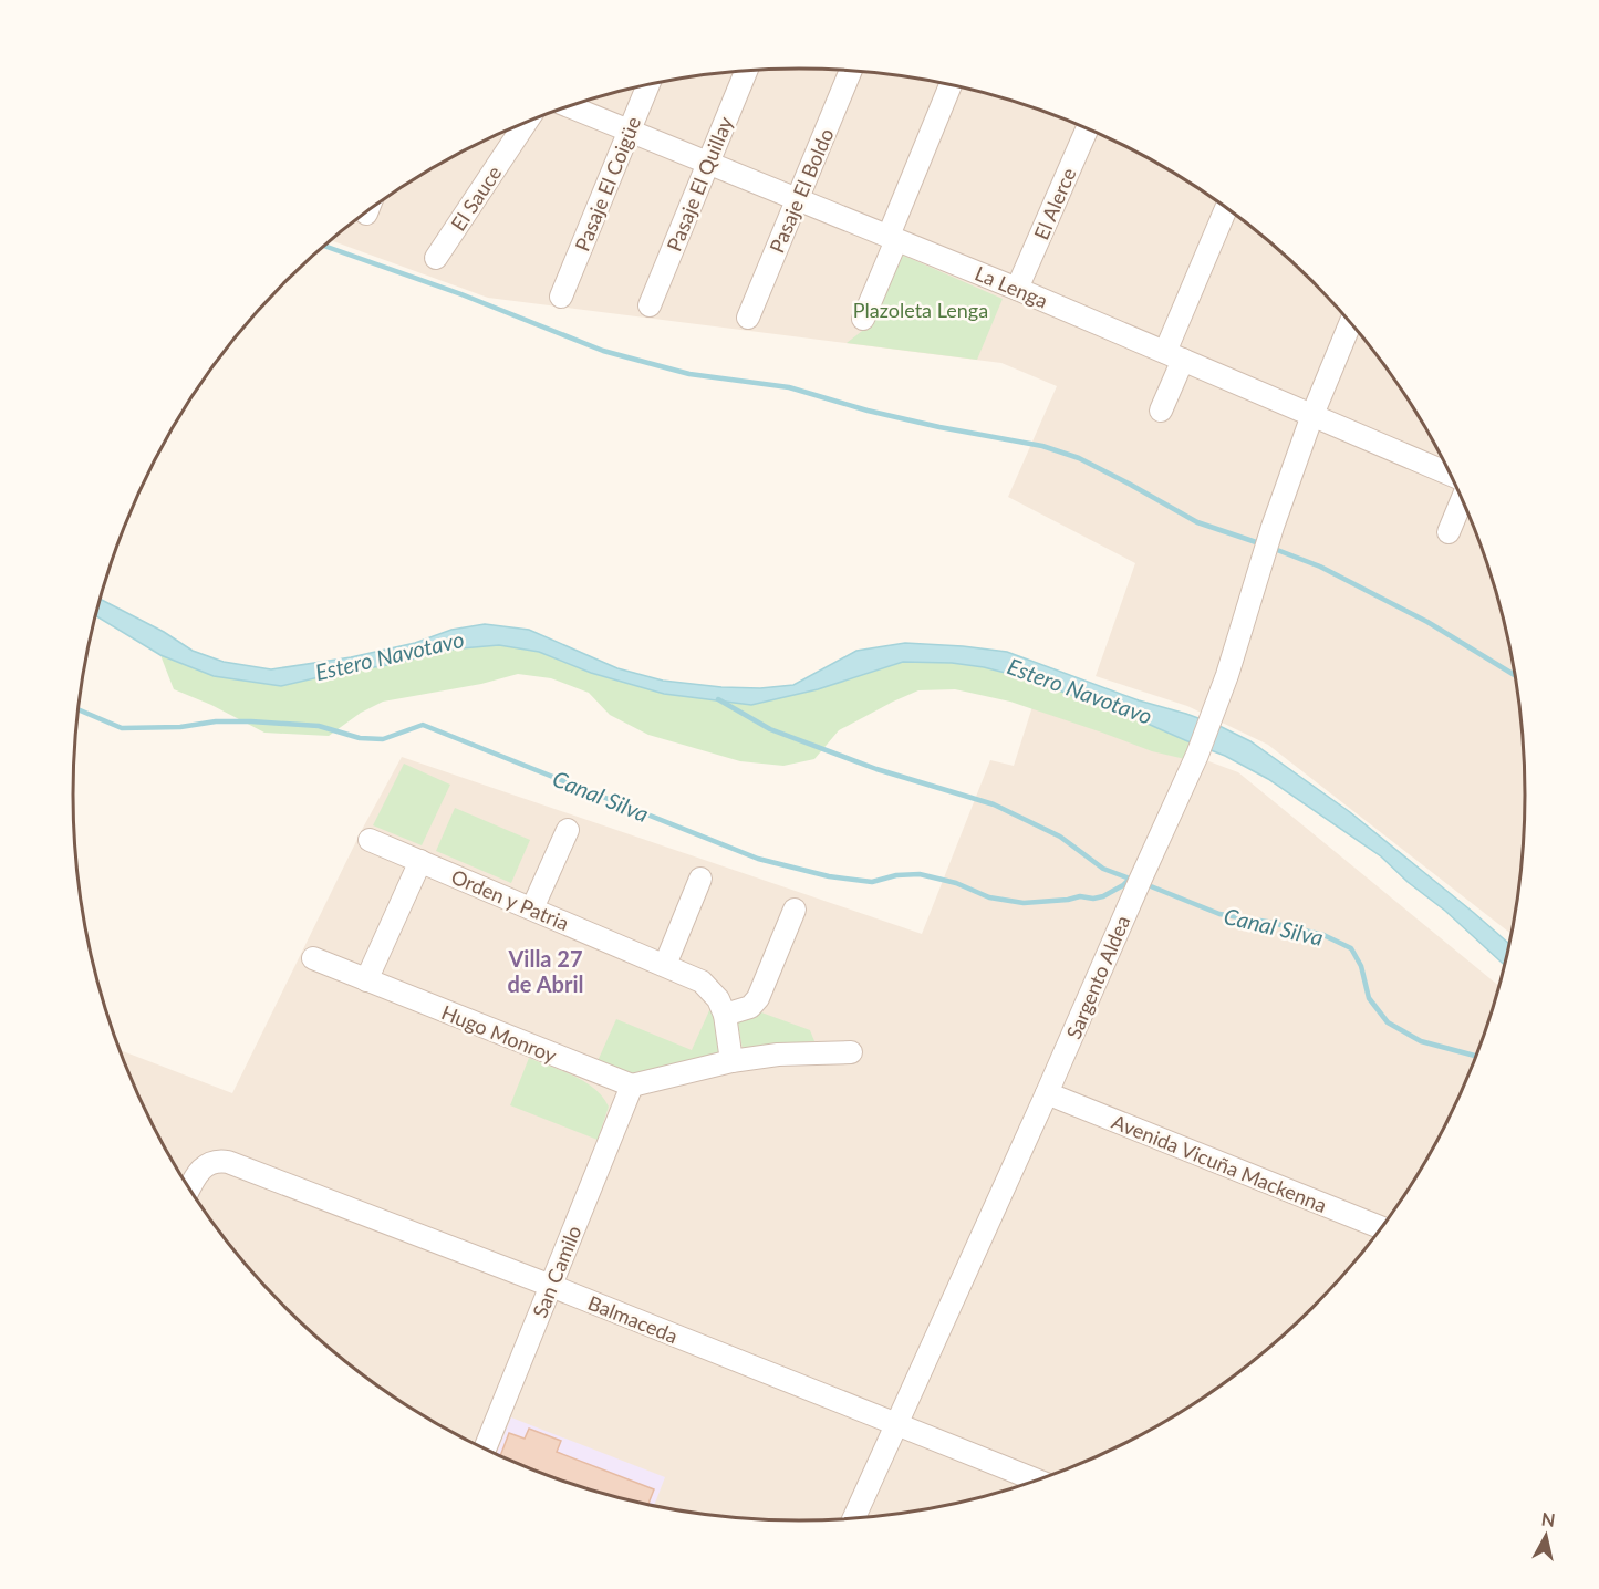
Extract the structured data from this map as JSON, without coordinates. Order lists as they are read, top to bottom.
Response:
{
  "streets": {
    "street": [
      "Pasaje El Coigüe",
      "Pasaje El Quillay",
      "Pasaje El Boldo",
      "El Sauce",
      "El Alerce",
      "La Lenga",
      "Orden y Patria",
      "Sargento Aldea",
      "Hugo Monroy",
      "Avenida Vicuña Mackenna",
      "San Camilo",
      "Balmaceda"
    ]
  },
  "crossings": [
    ["Pasaje El Coigüe", "La Lenga"],
    ["Pasaje El Quillay", "La Lenga"],
    ["Pasaje El Boldo", "La Lenga"],
    ["El Alerce", "La Lenga"],
    ["La Lenga", "Sargento Aldea"],
    ["Sargento Aldea", "Avenida Vicuña Mackenna"],
    ["Sargento Aldea", "Balmaceda"],
    ["Hugo Monroy", "San Camilo"],
    ["San Camilo", "Balmaceda"]
  ],
  "districts": ["Villa 27 de Abril"],
  "water": ["Estero Navotavo", "Canal Silva"],
  "parks": ["Plazoleta Lenga"],
  "north": "top"
}
